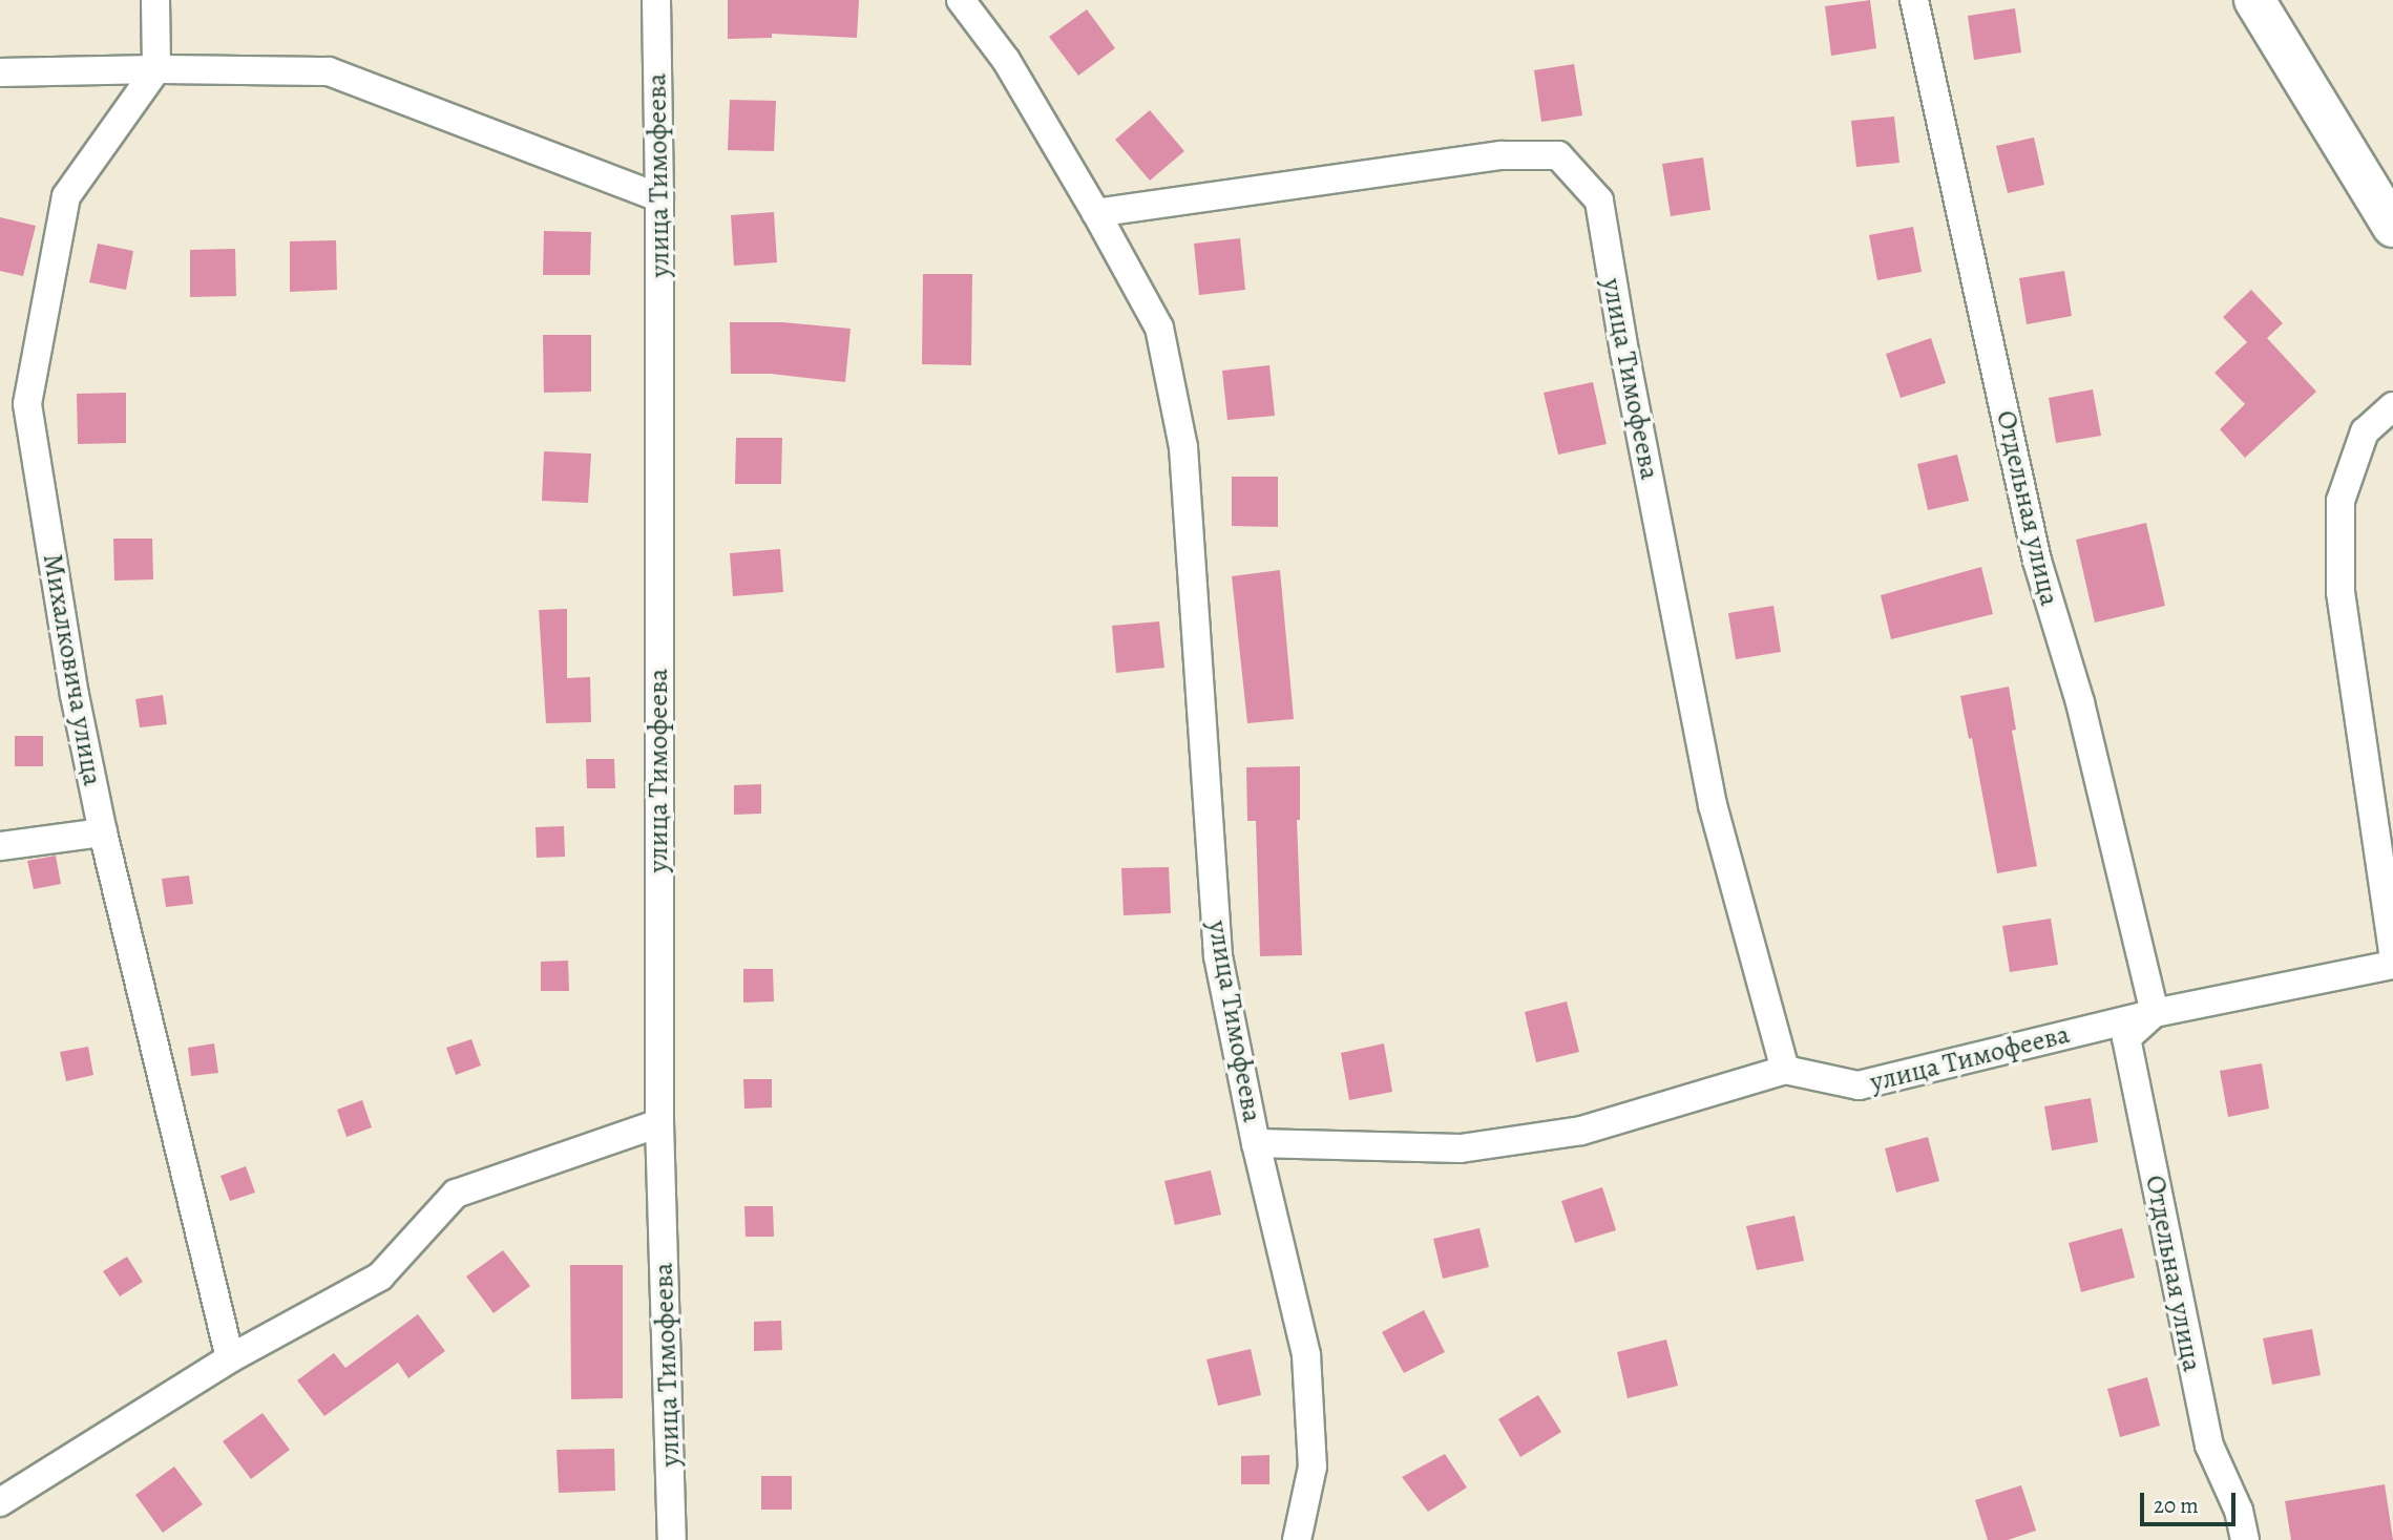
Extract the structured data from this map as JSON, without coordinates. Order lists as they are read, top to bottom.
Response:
{
  "streets": {
    "street": ["улица Тимофеева", "Отдельная улица", "Михалковича улица"]
  },
  "crossings": [
    ["улица Тимофеева", "Отдельная улица"]
  ],
  "scale_bar": "20 m"
}
